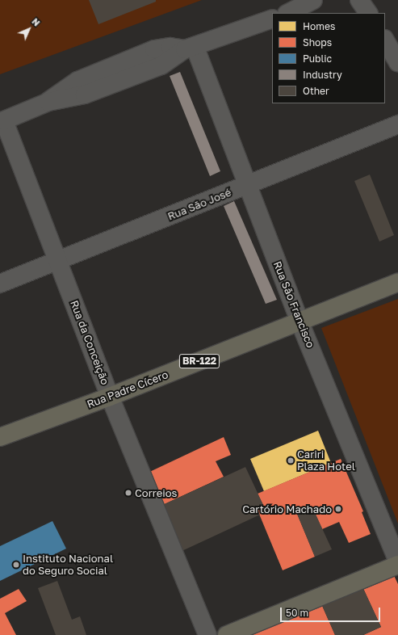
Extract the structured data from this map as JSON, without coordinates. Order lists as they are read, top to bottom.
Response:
{
  "streets": {
    "highway": ["BR-122", "Rua Padre Cícero"],
    "street": ["Rua São José", "Rua São Francisco", "Rua da Conceição"]
  },
  "crossings": [
    ["Rua São José", "Rua São Francisco"],
    ["Rua São José", "Rua da Conceição"],
    ["Rua São Francisco", "Rua da Conceição"],
    ["Rua São Francisco", "Rua Padre Cícero"],
    ["Rua da Conceição", "Rua Padre Cícero"]
  ],
  "places": [
    "Cariri Plaza Hotel",
    "Correios",
    "Cartório Machado",
    "Instituto Nacional do Seguro Social"
  ],
  "legend": [
    "Homes",
    "Shops",
    "Public",
    "Industry",
    "Other"
  ],
  "scale_bar": "50 m",
  "north": "top right"
}
